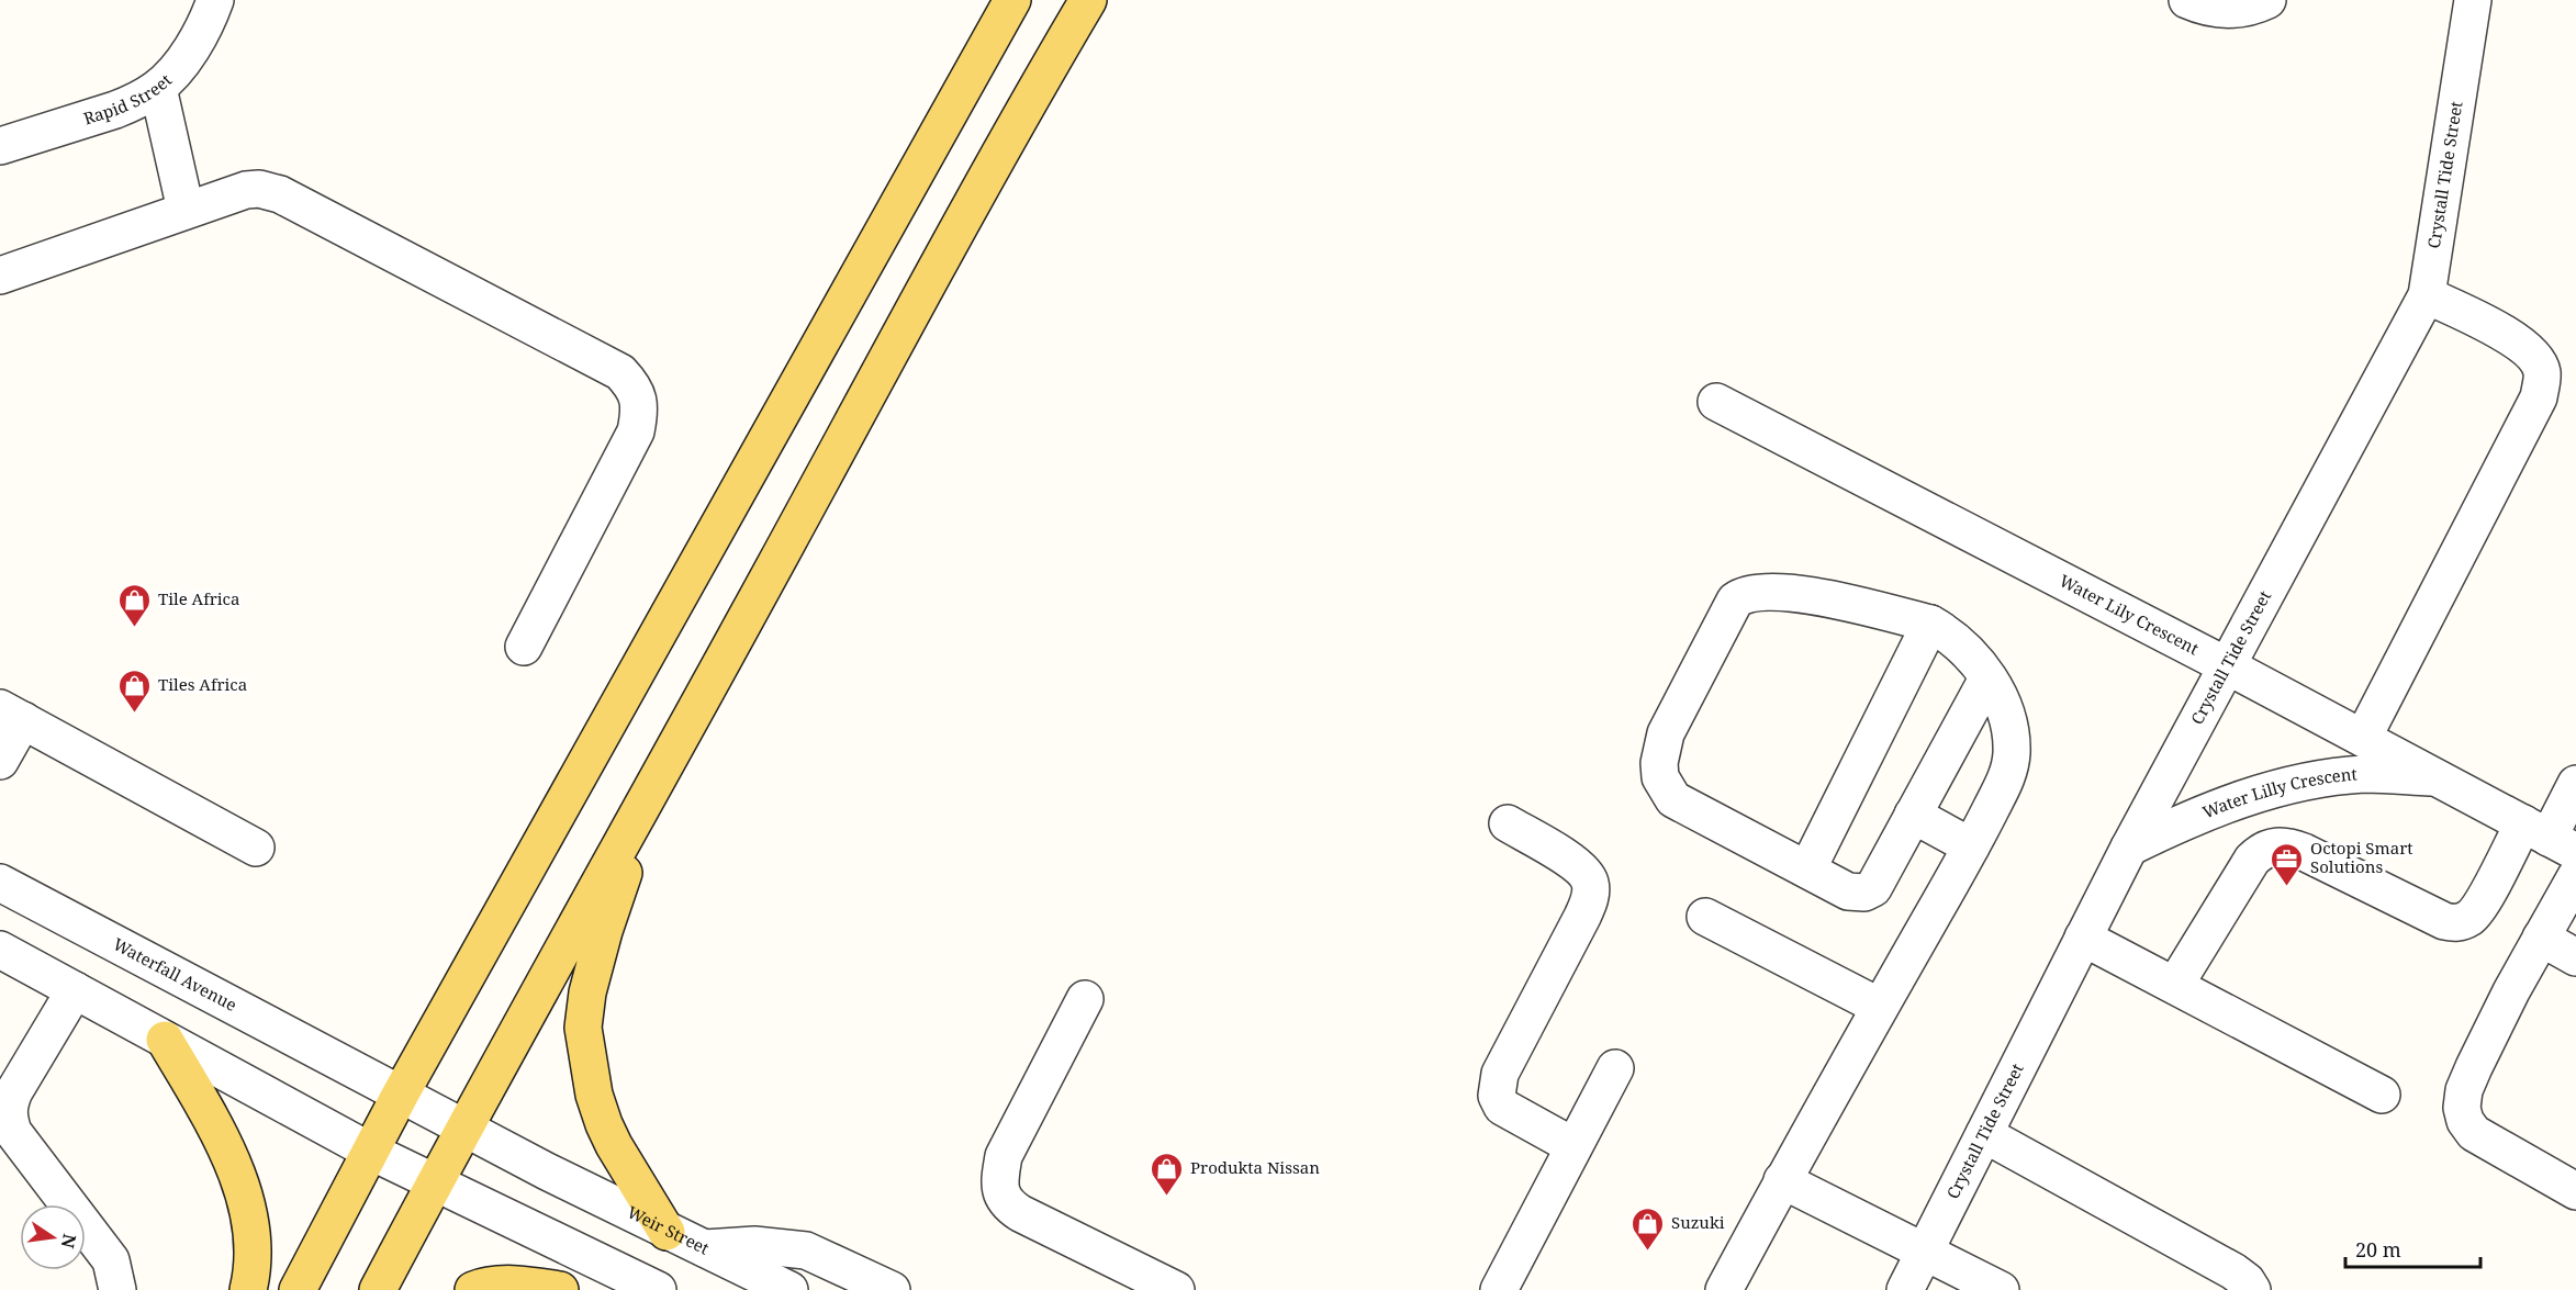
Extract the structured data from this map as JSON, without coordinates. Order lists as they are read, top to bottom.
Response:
{
  "streets": {
    "street": [
      "Rapid Street",
      "Crystall Tide Street",
      "Water Lily Crescent",
      "Water Lilly Crescent",
      "Waterfall Avenue",
      "Weir Street"
    ]
  },
  "crossings": [
    ["Crystall Tide Street", "Water Lily Crescent"],
    ["Crystall Tide Street", "Water Lilly Crescent"],
    ["Water Lily Crescent", "Water Lilly Crescent"],
    ["Waterfall Avenue", "Weir Street"]
  ],
  "places": {
    "shop": [
      "Tile Africa",
      "Tiles Africa",
      "Produkta Nissan",
      "Suzuki"
    ],
    "office": ["Octopi Smart Solutions"]
  },
  "scale_bar": "20 m",
  "north": "right"
}
